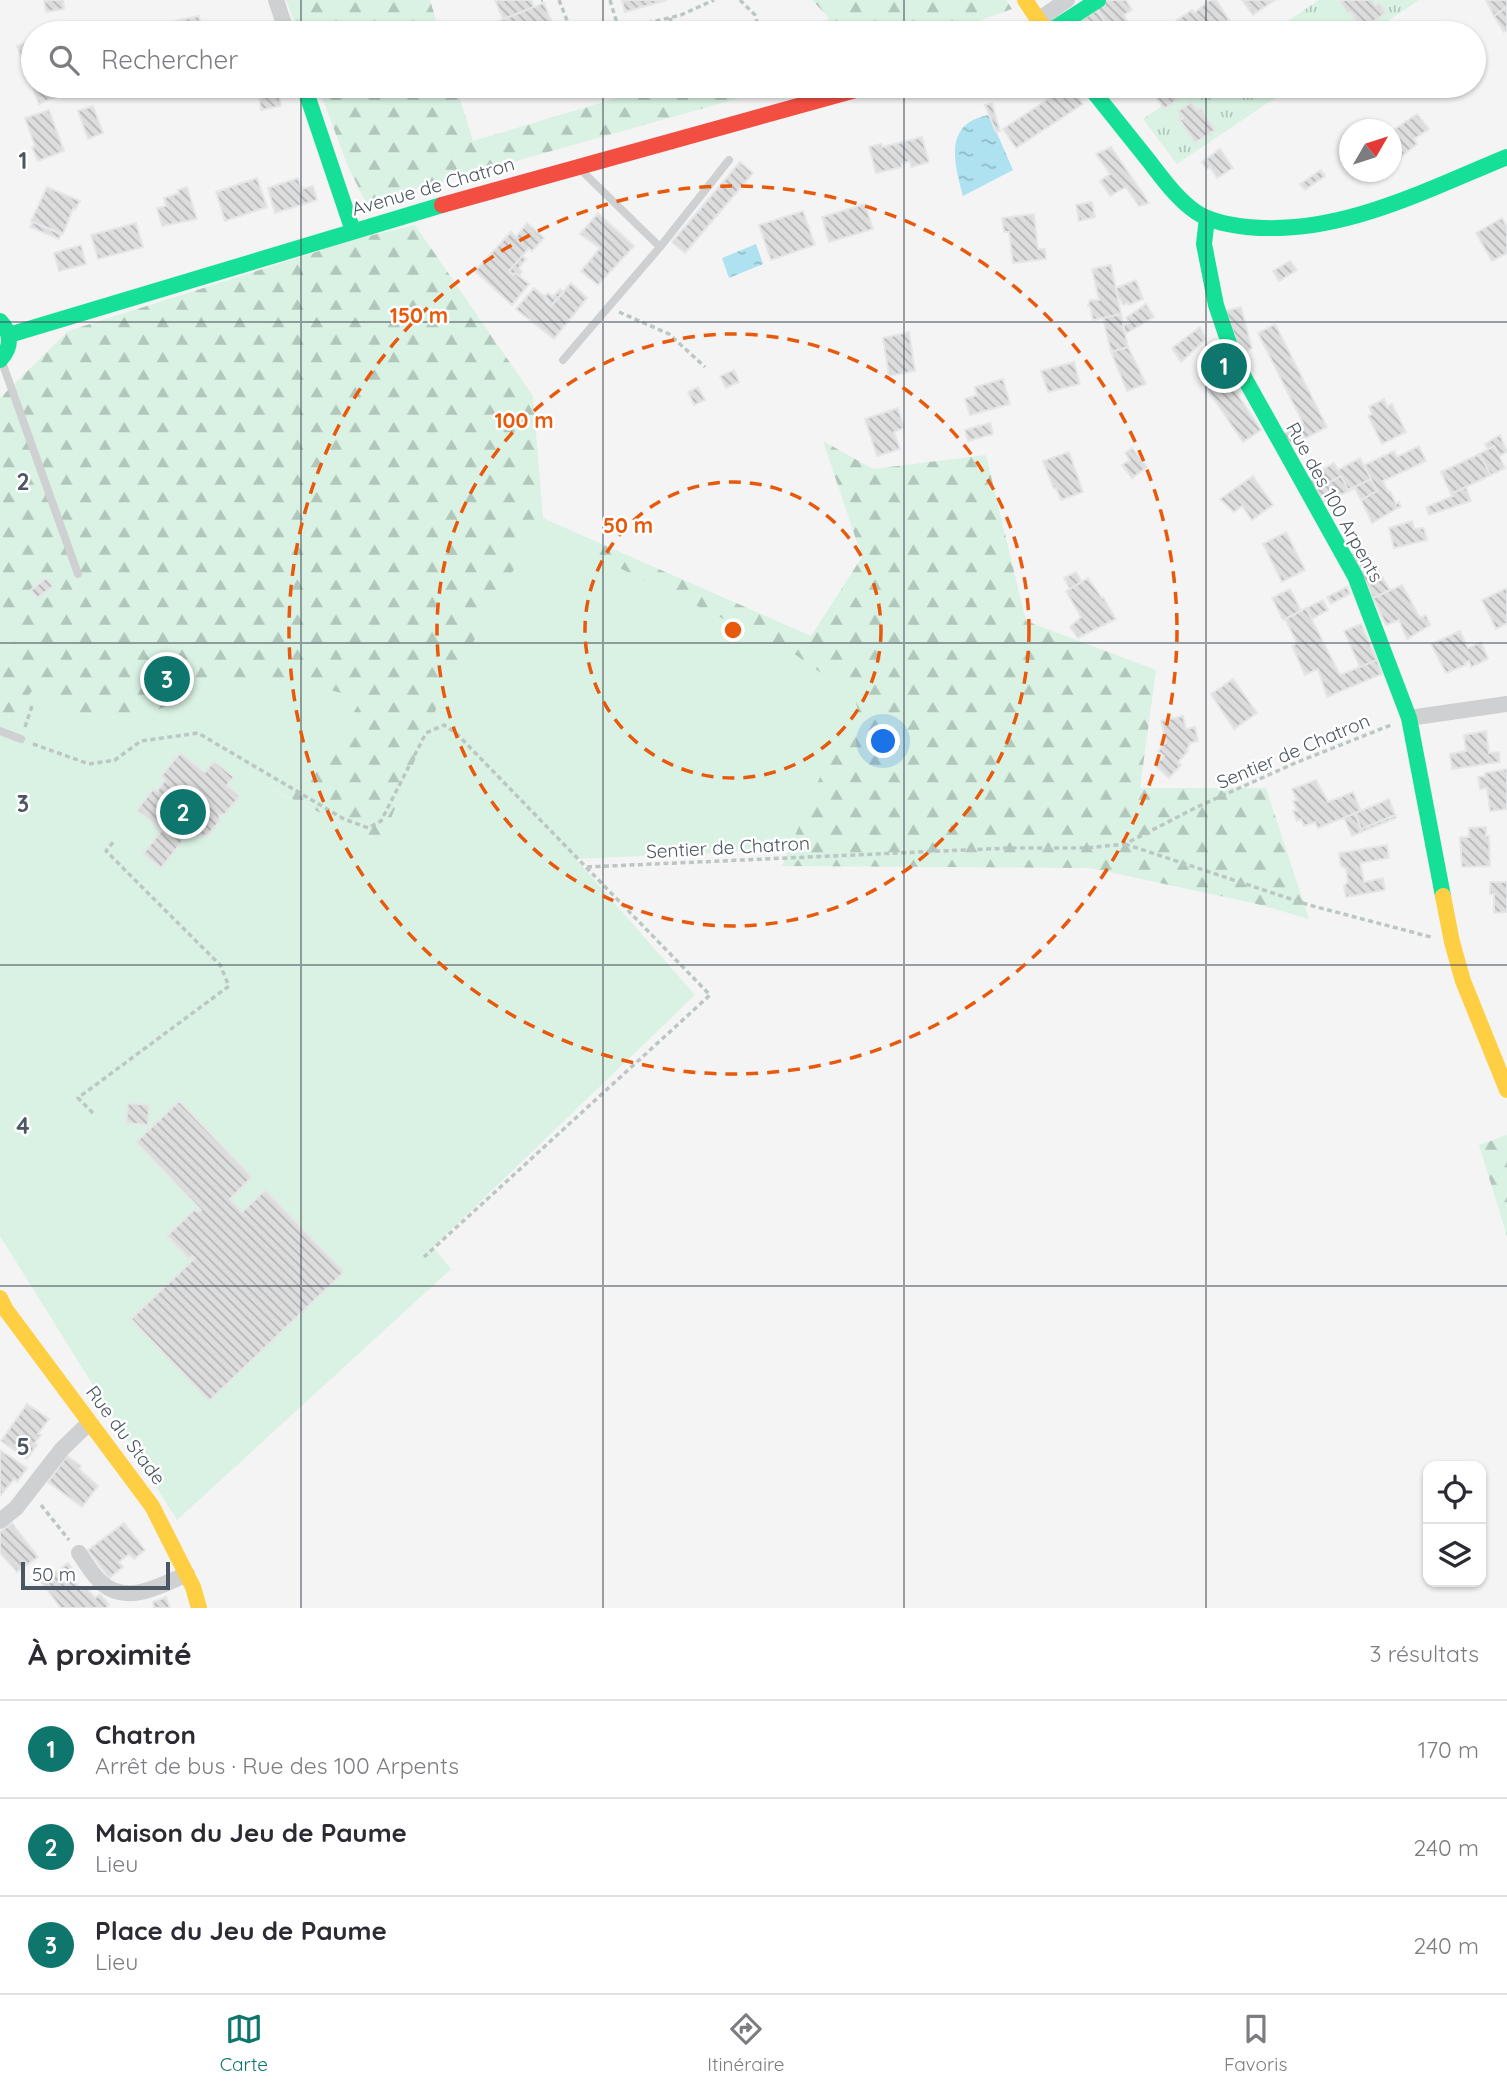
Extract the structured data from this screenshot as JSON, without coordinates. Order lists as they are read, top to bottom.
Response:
{
  "streets": {
    "street": ["Avenue de Chatron", "Rue des 100 Arpents", "Rue du Stade"],
    "path": ["Sentier de Chatron"]
  },
  "crossings": [
    ["Rue des 100 Arpents", "Sentier de Chatron"]
  ],
  "scale_bar": "50 m",
  "north": "top right",
  "page": {
    "search": "Rechercher",
    "pins": ["1", "3", "2"],
    "scale": "50 m",
    "heading": ["À proximité", "3 résultats"],
    "list": [
      {
        "mark": "1",
        "name": "Chatron",
        "note": "Arrêt de bus · Rue des 100 Arpents",
        "value": "170 m"
      },
      {
        "mark": "2",
        "name": "Maison du Jeu de Paume",
        "note": "Lieu",
        "value": "240 m"
      },
      {
        "mark": "3",
        "name": "Place du Jeu de Paume",
        "note": "Lieu",
        "value": "240 m"
      }
    ],
    "nav": ["Carte", "Itinéraire", "Favoris"]
  },
  "grid": {
    "rows": [
      "1",
      "2",
      "3",
      "4",
      "5"
    ]
  },
  "rings": ["150 m", "100 m", "50 m"]
}
